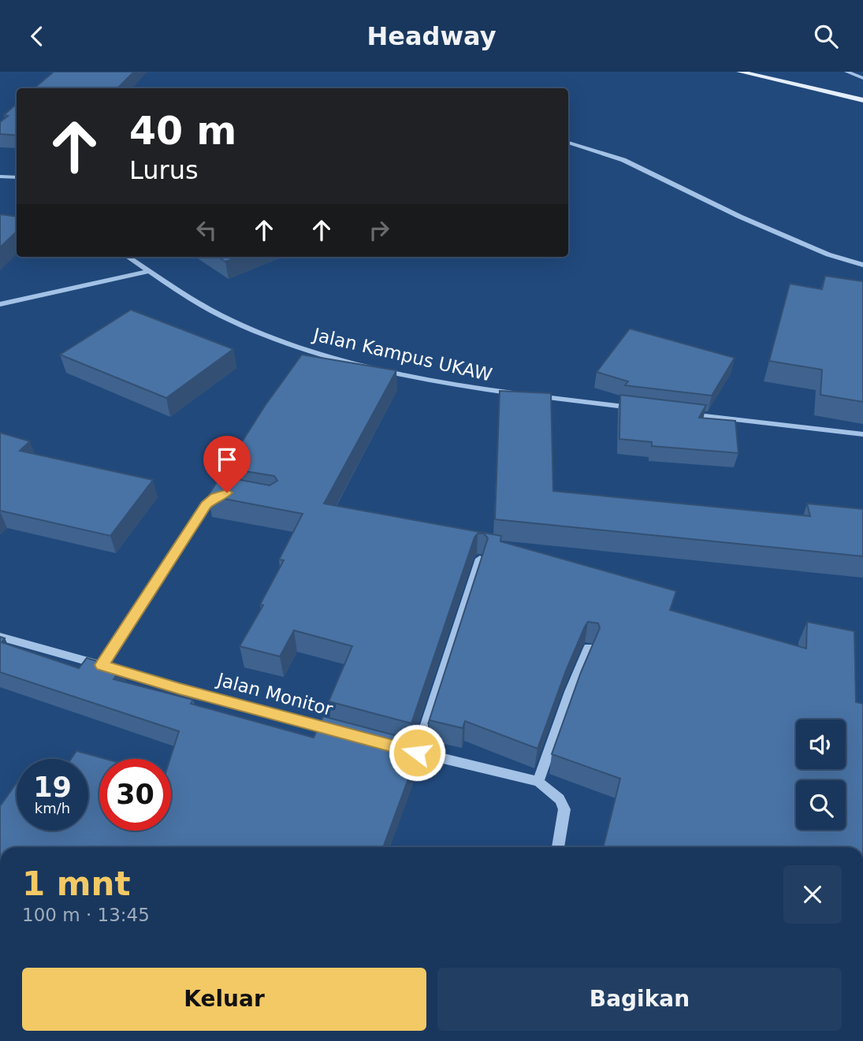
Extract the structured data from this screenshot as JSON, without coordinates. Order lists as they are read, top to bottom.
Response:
{
  "streets": {
    "street": ["Jalan Monitor"],
    "lane": ["Jalan Kampus UKAW"]
  },
  "page": {
    "header": "Headway",
    "turn": ["40 m", "Lurus"],
    "speed": "19 km/h",
    "limit": "30",
    "heading": ["1 mnt", "100 m · 13:45"],
    "buttons": ["Keluar", "Bagikan"]
  }
}
